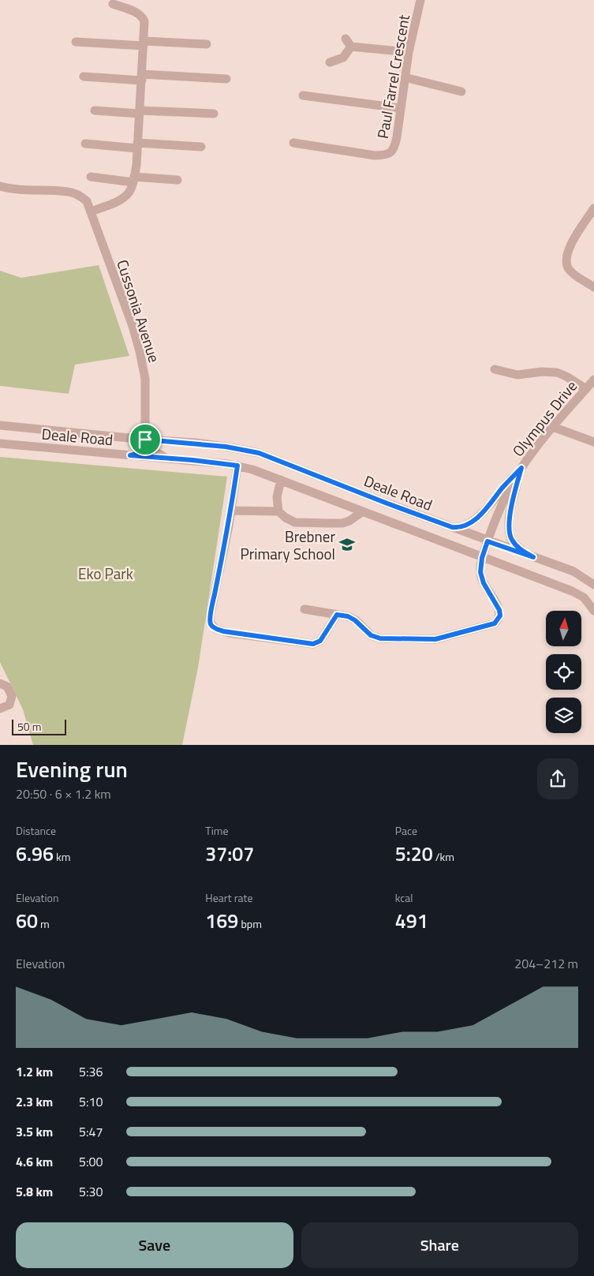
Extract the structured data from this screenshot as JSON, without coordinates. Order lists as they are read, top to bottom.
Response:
{
  "streets": {
    "street": [
      "Paul Farrel Crescent",
      "Cussonia Avenue",
      "Olympus Drive",
      "Deale Road"
    ]
  },
  "crossings": [
    ["Cussonia Avenue", "Deale Road"],
    ["Olympus Drive", "Deale Road"]
  ],
  "parks": ["Eko Park"],
  "places": {
    "school or university": ["Brebner Primary School"]
  },
  "scale_bar": "50 m",
  "north": "top",
  "page": {
    "scale": "50 m",
    "heading": ["Evening run", "20:50 · 6 × 1.2 km"],
    "stats": [
      ["Distance", "6.96 km"],
      ["Time", "37:07"],
      ["Pace", "5:20 /km"],
      ["Elevation", "60 m"],
      ["Heart rate", "169 bpm"],
      ["kcal", "491"]
    ],
    "chart": ["Elevation", "204–212 m"],
    "list": [
      {
        "name": "1.2 km",
        "note": "5:36"
      },
      {
        "name": "2.3 km",
        "note": "5:10"
      },
      {
        "name": "3.5 km",
        "note": "5:47"
      },
      {
        "name": "4.6 km",
        "note": "5:00"
      },
      {
        "name": "5.8 km",
        "note": "5:30"
      }
    ],
    "buttons": ["Save", "Share"]
  }
}
